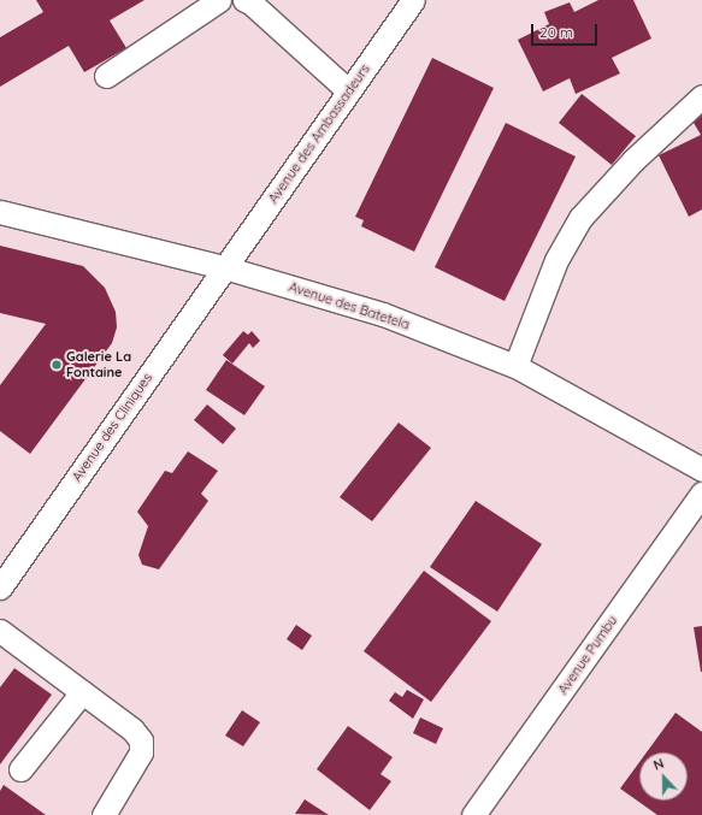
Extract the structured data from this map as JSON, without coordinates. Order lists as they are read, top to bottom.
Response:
{
  "streets": {
    "street": [
      "Avenue des Ambassadeurs",
      "Avenue des Batetela",
      "Avenue des Cliniques",
      "Avenue Pumbu"
    ]
  },
  "crossings": [
    ["Avenue des Ambassadeurs", "Avenue des Batetela"],
    ["Avenue des Ambassadeurs", "Avenue des Cliniques"],
    ["Avenue des Batetela", "Avenue des Cliniques"]
  ],
  "places": ["Galerie La Fontaine"],
  "scale_bar": "20 m",
  "north": "top"
}
